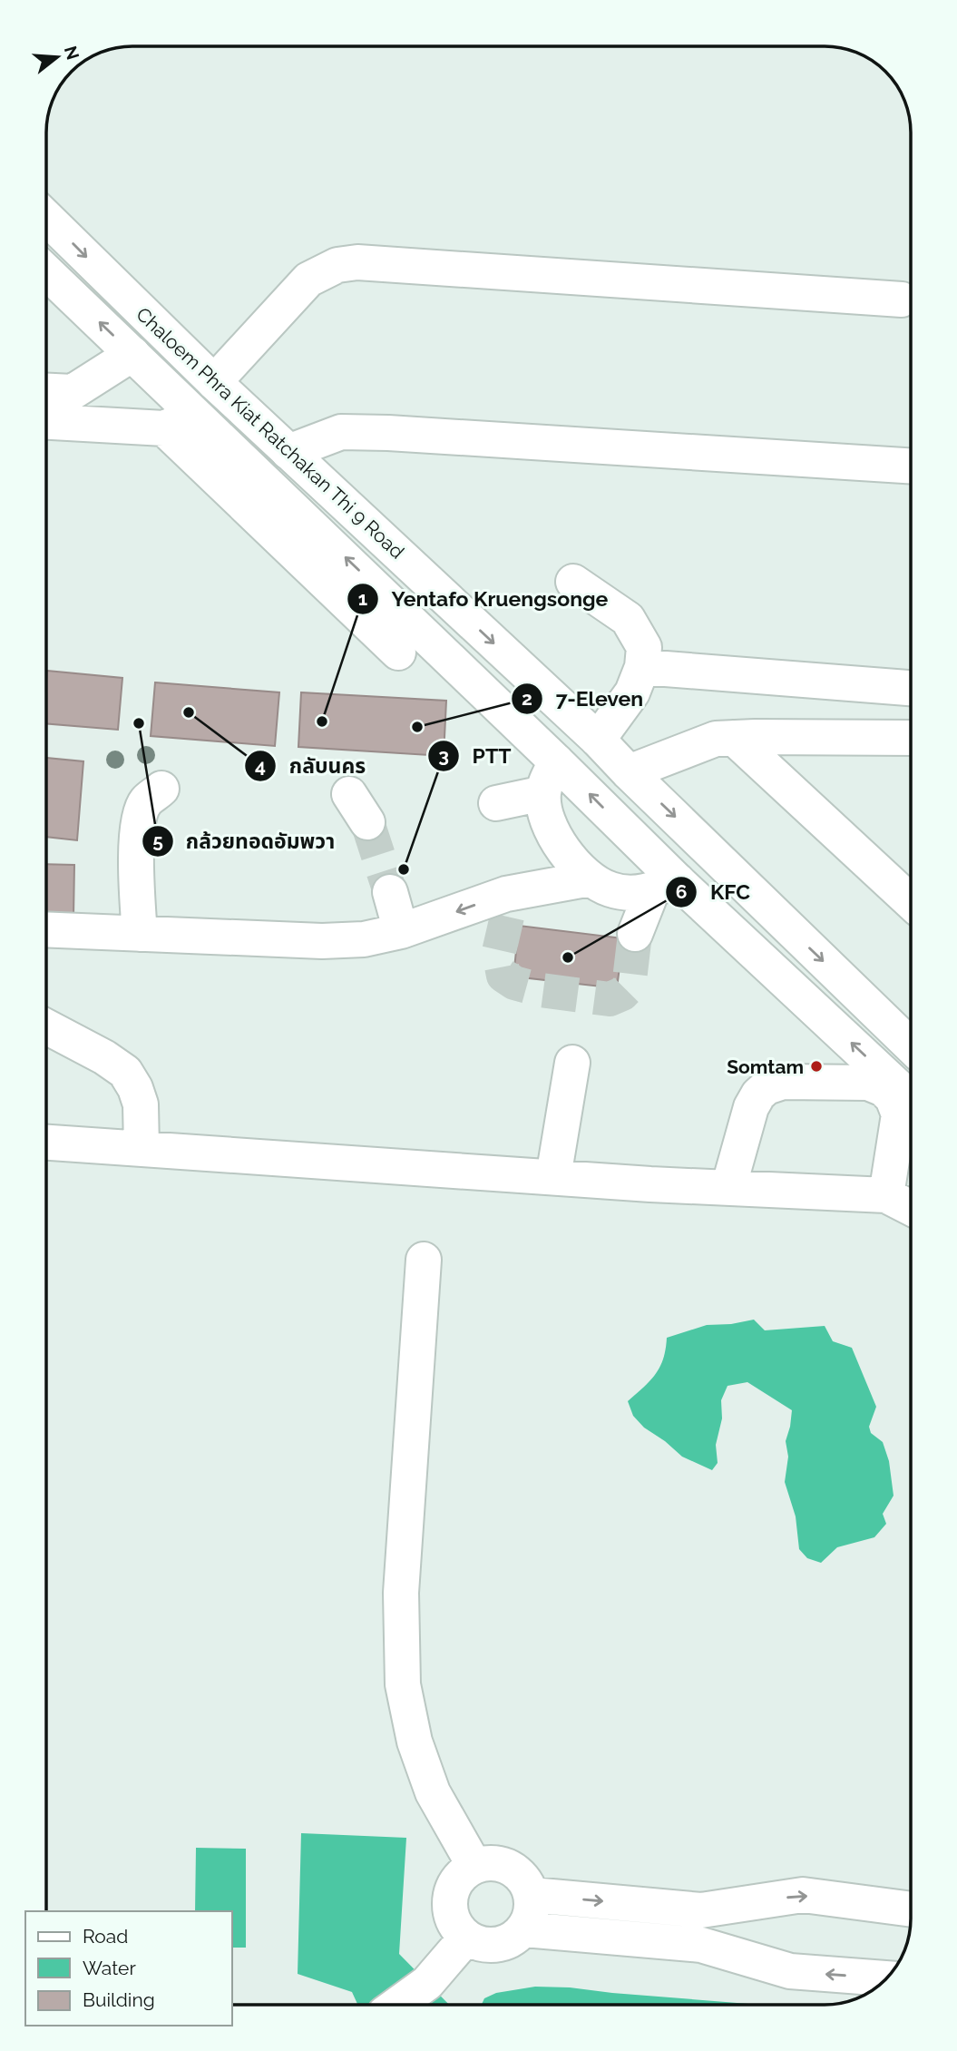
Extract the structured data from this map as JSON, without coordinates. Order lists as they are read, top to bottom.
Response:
{
  "streets": {
    "street": ["Chaloem Phra Kiat Ratchakan Thi 9 Road"]
  },
  "places": [
    "กลับนคร",
    "Yentafo Kruengsonge",
    "กล้วยทอดอัมพวา",
    "7-Eleven",
    "PTT",
    "KFC",
    "Somtam"
  ],
  "legend": ["Road", "Water", "Building"],
  "north": "right"
}
